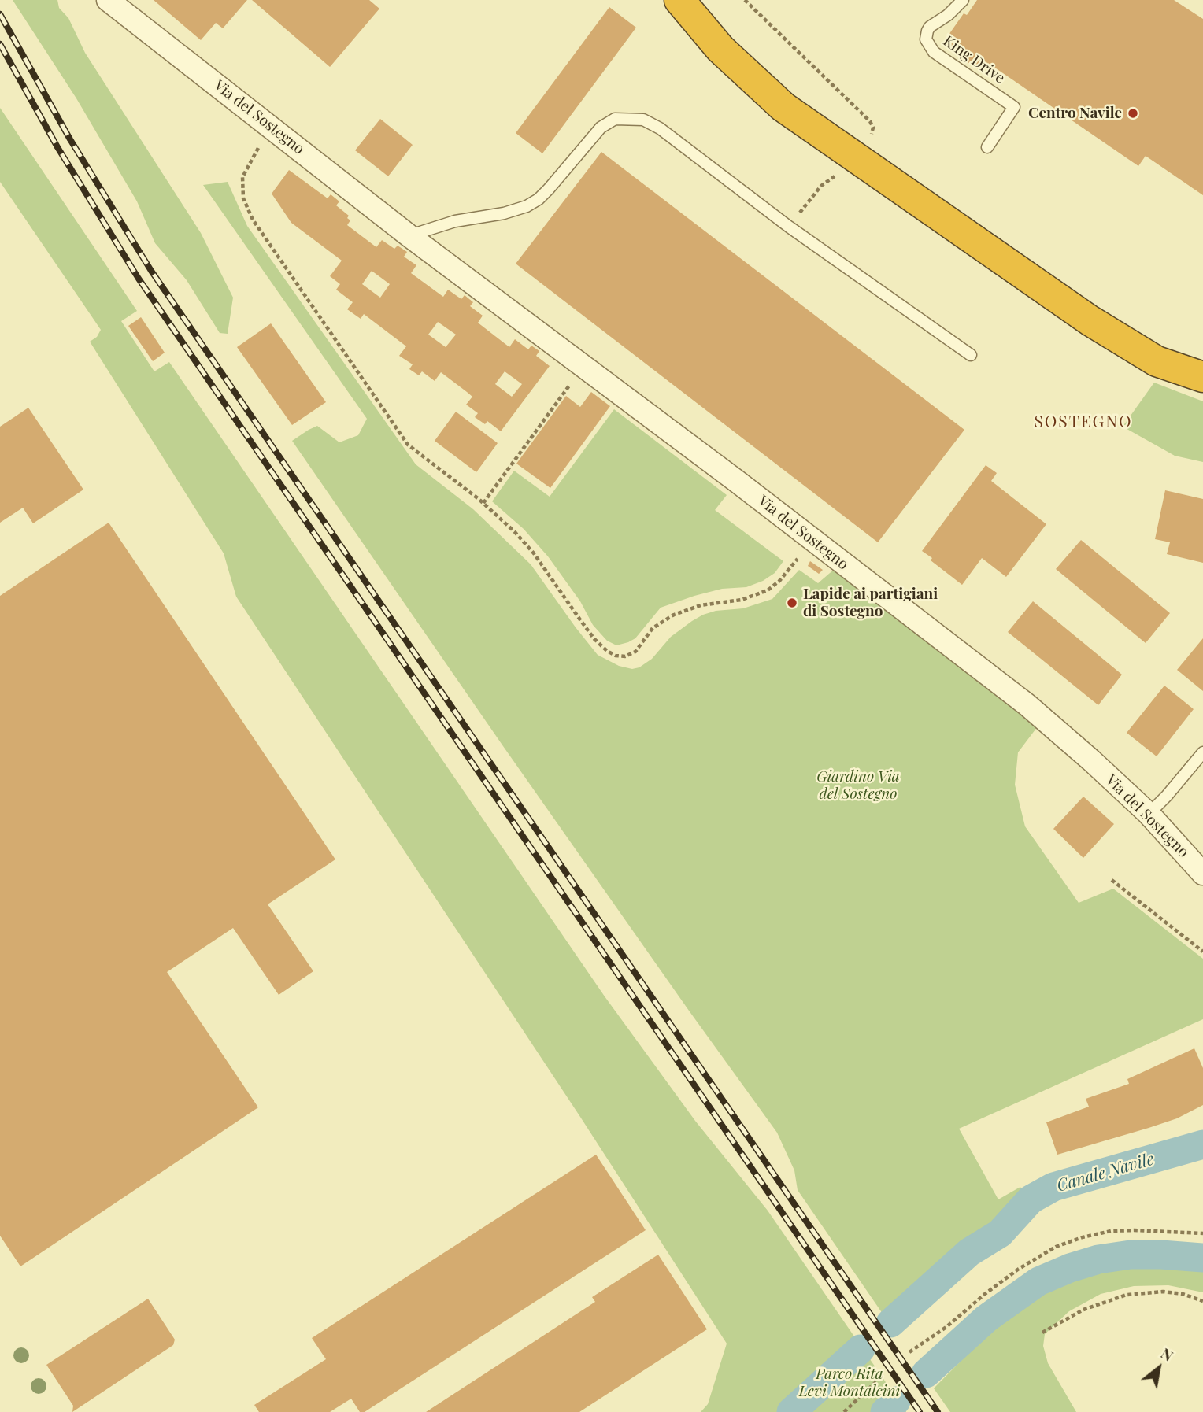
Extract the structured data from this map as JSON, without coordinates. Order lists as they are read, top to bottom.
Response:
{
  "streets": {
    "street": ["Via del Sostegno"],
    "lane": ["King Drive"]
  },
  "districts": ["SOSTEGNO"],
  "water": ["Canale Navile"],
  "parks": ["Giardino Via del Sostegno", "Parco Rita Levi Montalcini"],
  "places": ["Centro Navile", "Lapide ai partigiani di Sostegno"],
  "north": "top right"
}
